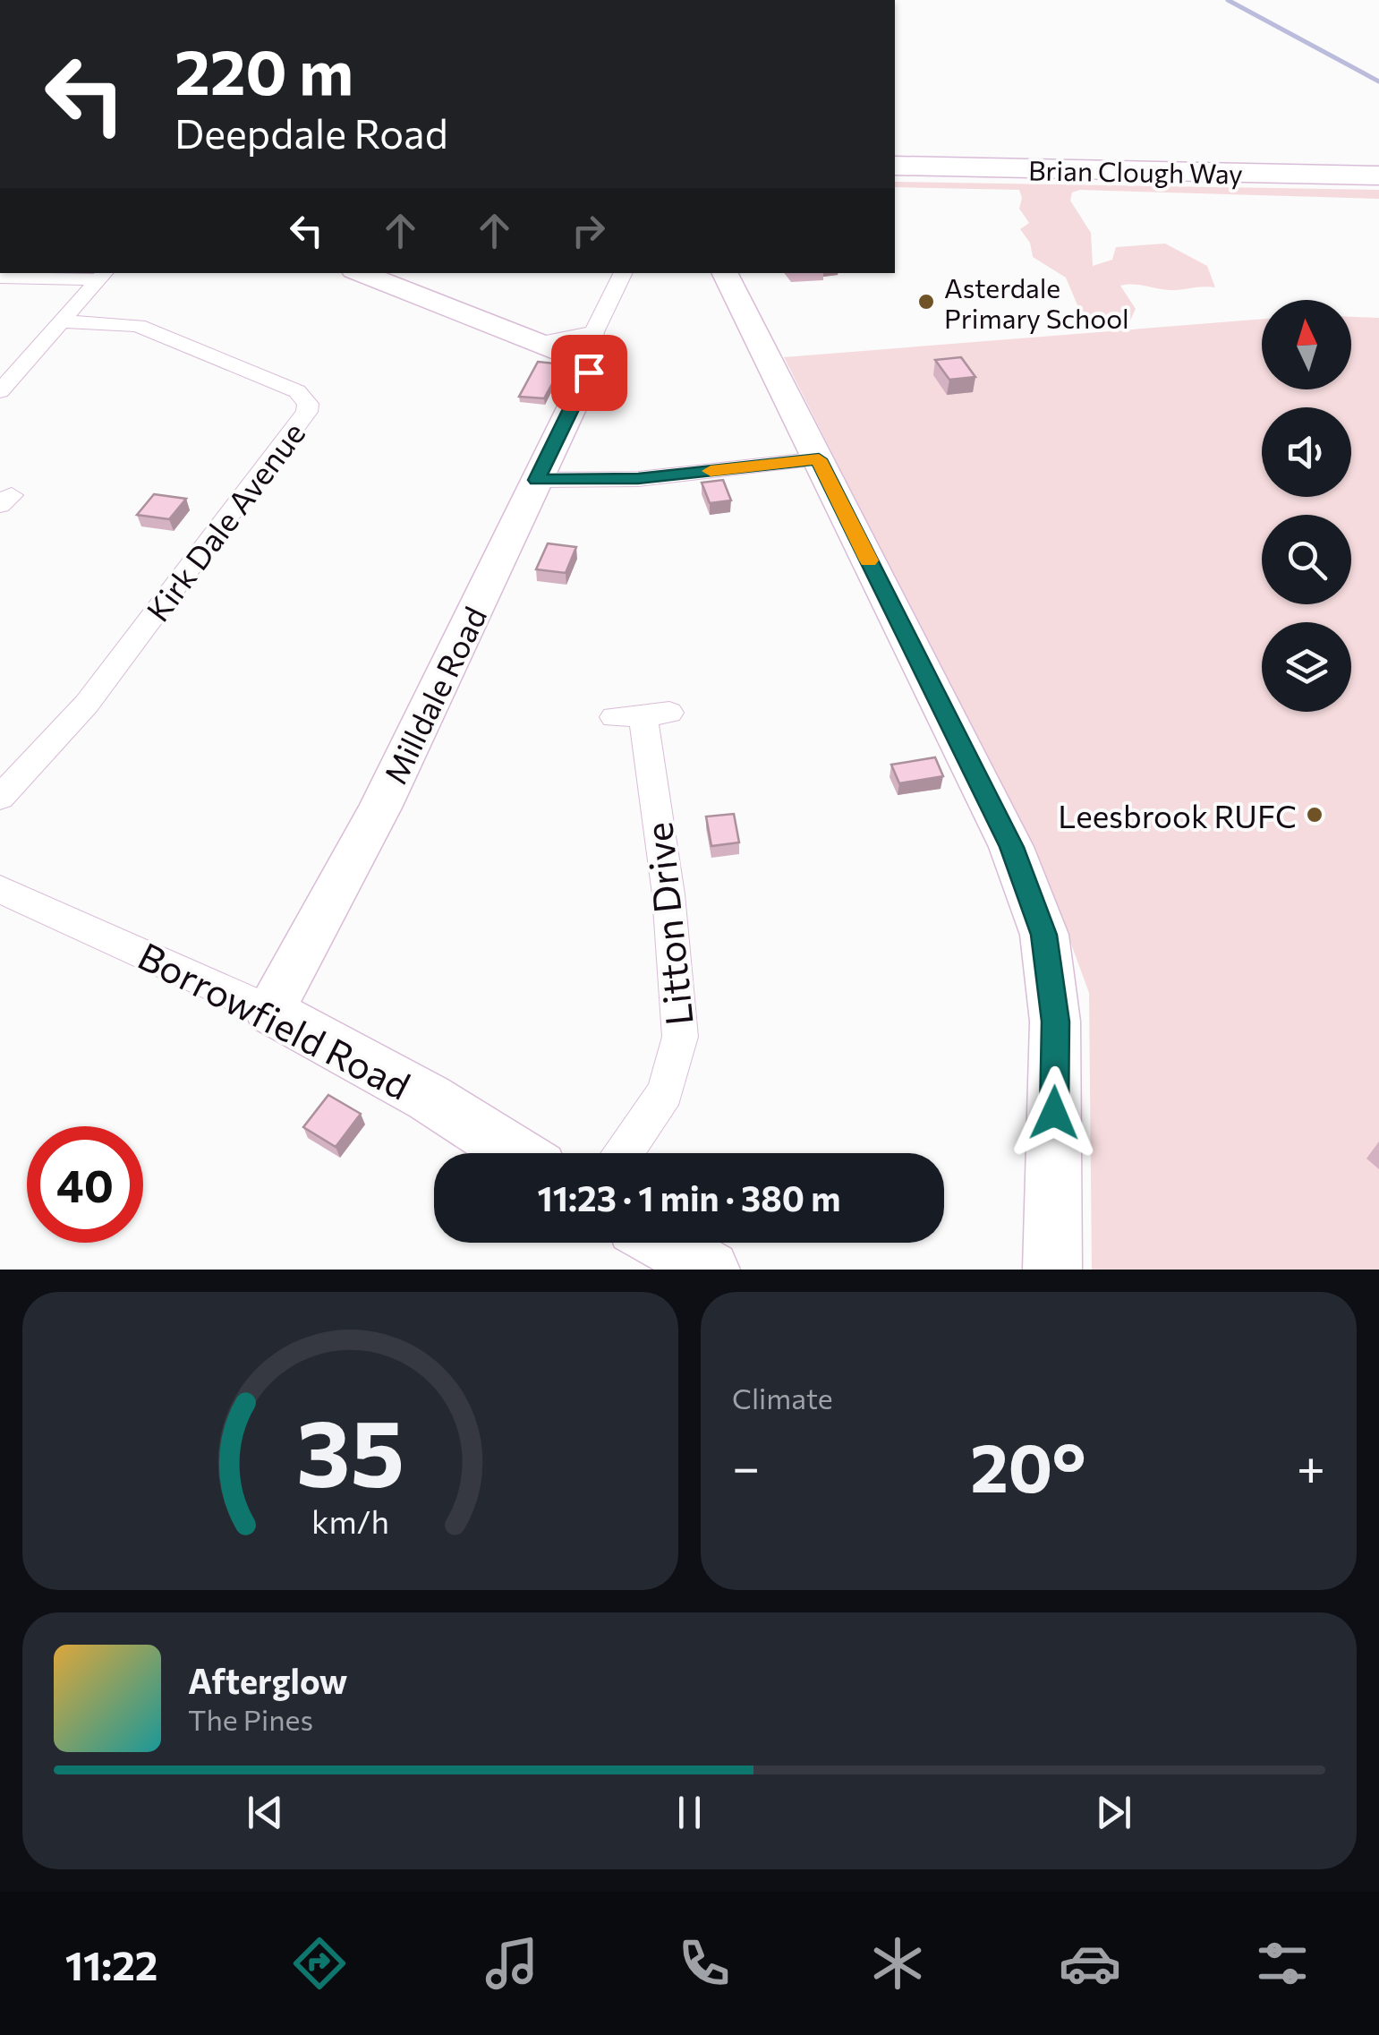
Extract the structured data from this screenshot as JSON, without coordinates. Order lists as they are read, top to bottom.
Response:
{
  "streets": {
    "highway": ["Brian Clough Way"],
    "street": [
      "Kirk Dale Avenue",
      "Milldale Road",
      "Litton Drive",
      "Borrowfield Road"
    ]
  },
  "crossings": [
    ["Milldale Road", "Borrowfield Road"]
  ],
  "places": ["Asterdale Primary School", "Leesbrook RUFC"],
  "north": "top",
  "page": {
    "turn": ["220 m", "Deepdale Road"],
    "limit": "40",
    "trip": "11:23 · 1 min · 380 m",
    "tile": "Climate",
    "heat": ["−", "20°", "+"],
    "song": ["Afterglow", "The Pines"],
    "tabs": "11:22",
    "gauge": ["35", "km/h"]
  }
}
